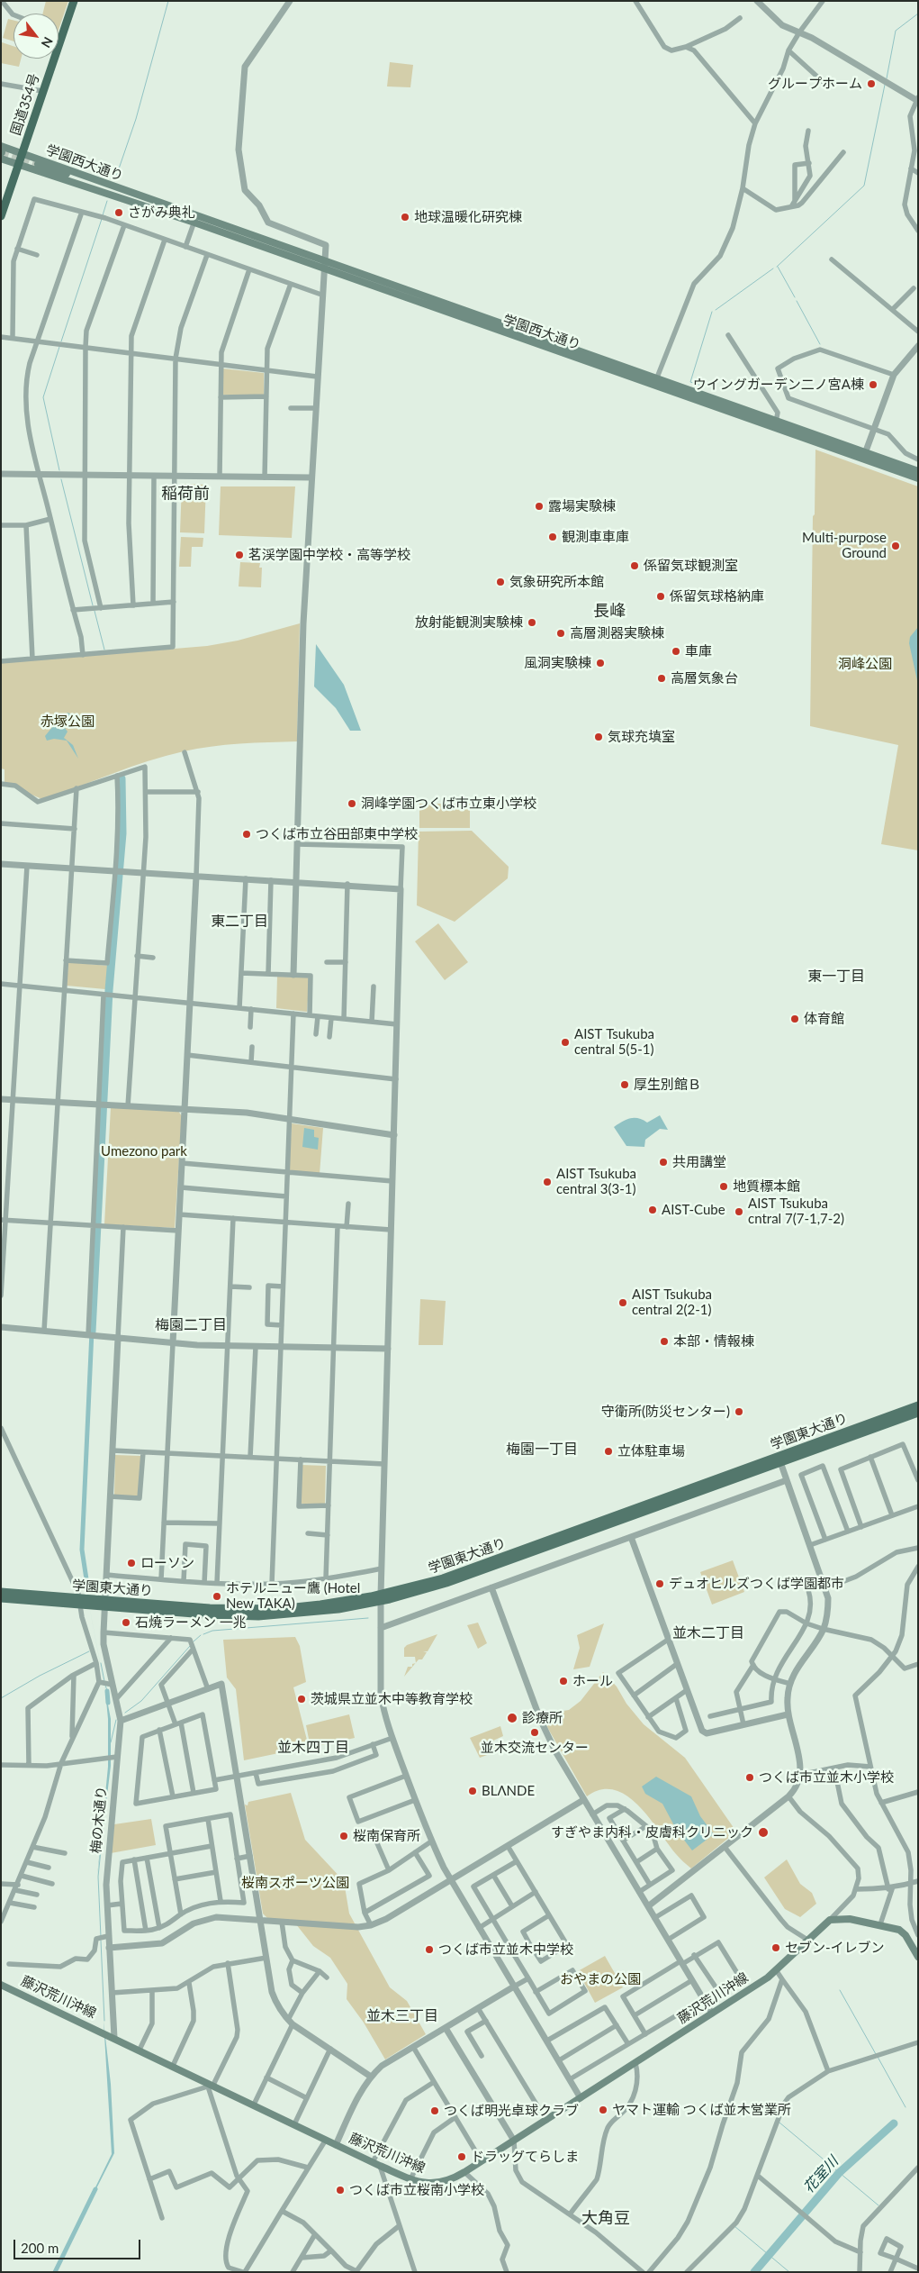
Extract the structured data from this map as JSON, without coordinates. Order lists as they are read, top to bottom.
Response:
{
  "streets": {
    "highway": ["国道354号"],
    "main road": ["学園西大通り", "学園東大通り", "藤沢荒川沖線"],
    "street": ["梅の木通り"]
  },
  "crossings": [
    ["国道354号", "学園西大通り"],
    ["学園東大通り", "梅の木通り"],
    ["梅の木通り", "藤沢荒川沖線"]
  ],
  "districts": [
    "稲荷前",
    "長峰",
    "東二丁目",
    "東一丁目",
    "梅園二丁目",
    "梅園一丁目",
    "並木二丁目",
    "並木四丁目",
    "並木三丁目",
    "大角豆"
  ],
  "water": ["花室川"],
  "parks": [
    "洞峰公園",
    "赤塚公園",
    "Umezono park",
    "桜南スポーツ公園",
    "おやまの公園"
  ],
  "places": [
    "グループホーム",
    "さがみ典礼",
    "地球温暖化研究棟",
    "ウイングガーデン二ノ宮A棟",
    "露場実験棟",
    "観測車車庫",
    "Multi-purpose Ground",
    "茗渓学園中学校・高等学校",
    "係留気球観測室",
    "気象研究所本館",
    "係留気球格納庫",
    "放射能観測実験棟",
    "高層測器実験棟",
    "車庫",
    "風洞実験棟",
    "高層気象台",
    "気球充填室",
    "洞峰学園つくば市立東小学校",
    "つくば市立谷田部東中学校",
    "体育館",
    "AIST Tsukuba central 5(5-1)",
    "厚生別館Ｂ",
    "共用講堂",
    "AIST Tsukuba central 3(3-1)",
    "地質標本館",
    "AIST-Cube",
    "AIST Tsukuba cntral 7(7-1,7-2)",
    "AIST Tsukuba central 2(2-1)",
    "本部・情報棟",
    "守衛所(防災センター)",
    "立体駐車場",
    "ローソン",
    "デュオヒルズつくば学園都市",
    "ホテルニュー鷹 (Hotel New TAKA)",
    "石焼ラーメン 一兆",
    "ホール",
    "茨城県立並木中等教育学校",
    "診療所",
    "並木交流センター",
    "つくば市立並木小学校",
    "BLΛNDE",
    "すぎやま内科・皮膚科クリニック",
    "桜南保育所",
    "セブン-イレブン",
    "つくば市立並木中学校",
    "ヤマト運輸 つくば並木営業所",
    "つくば明光卓球クラブ",
    "ドラッグてらしま",
    "つくば市立桜南小学校"
  ],
  "scale_bar": "200 m",
  "north": "bottom right"
}
